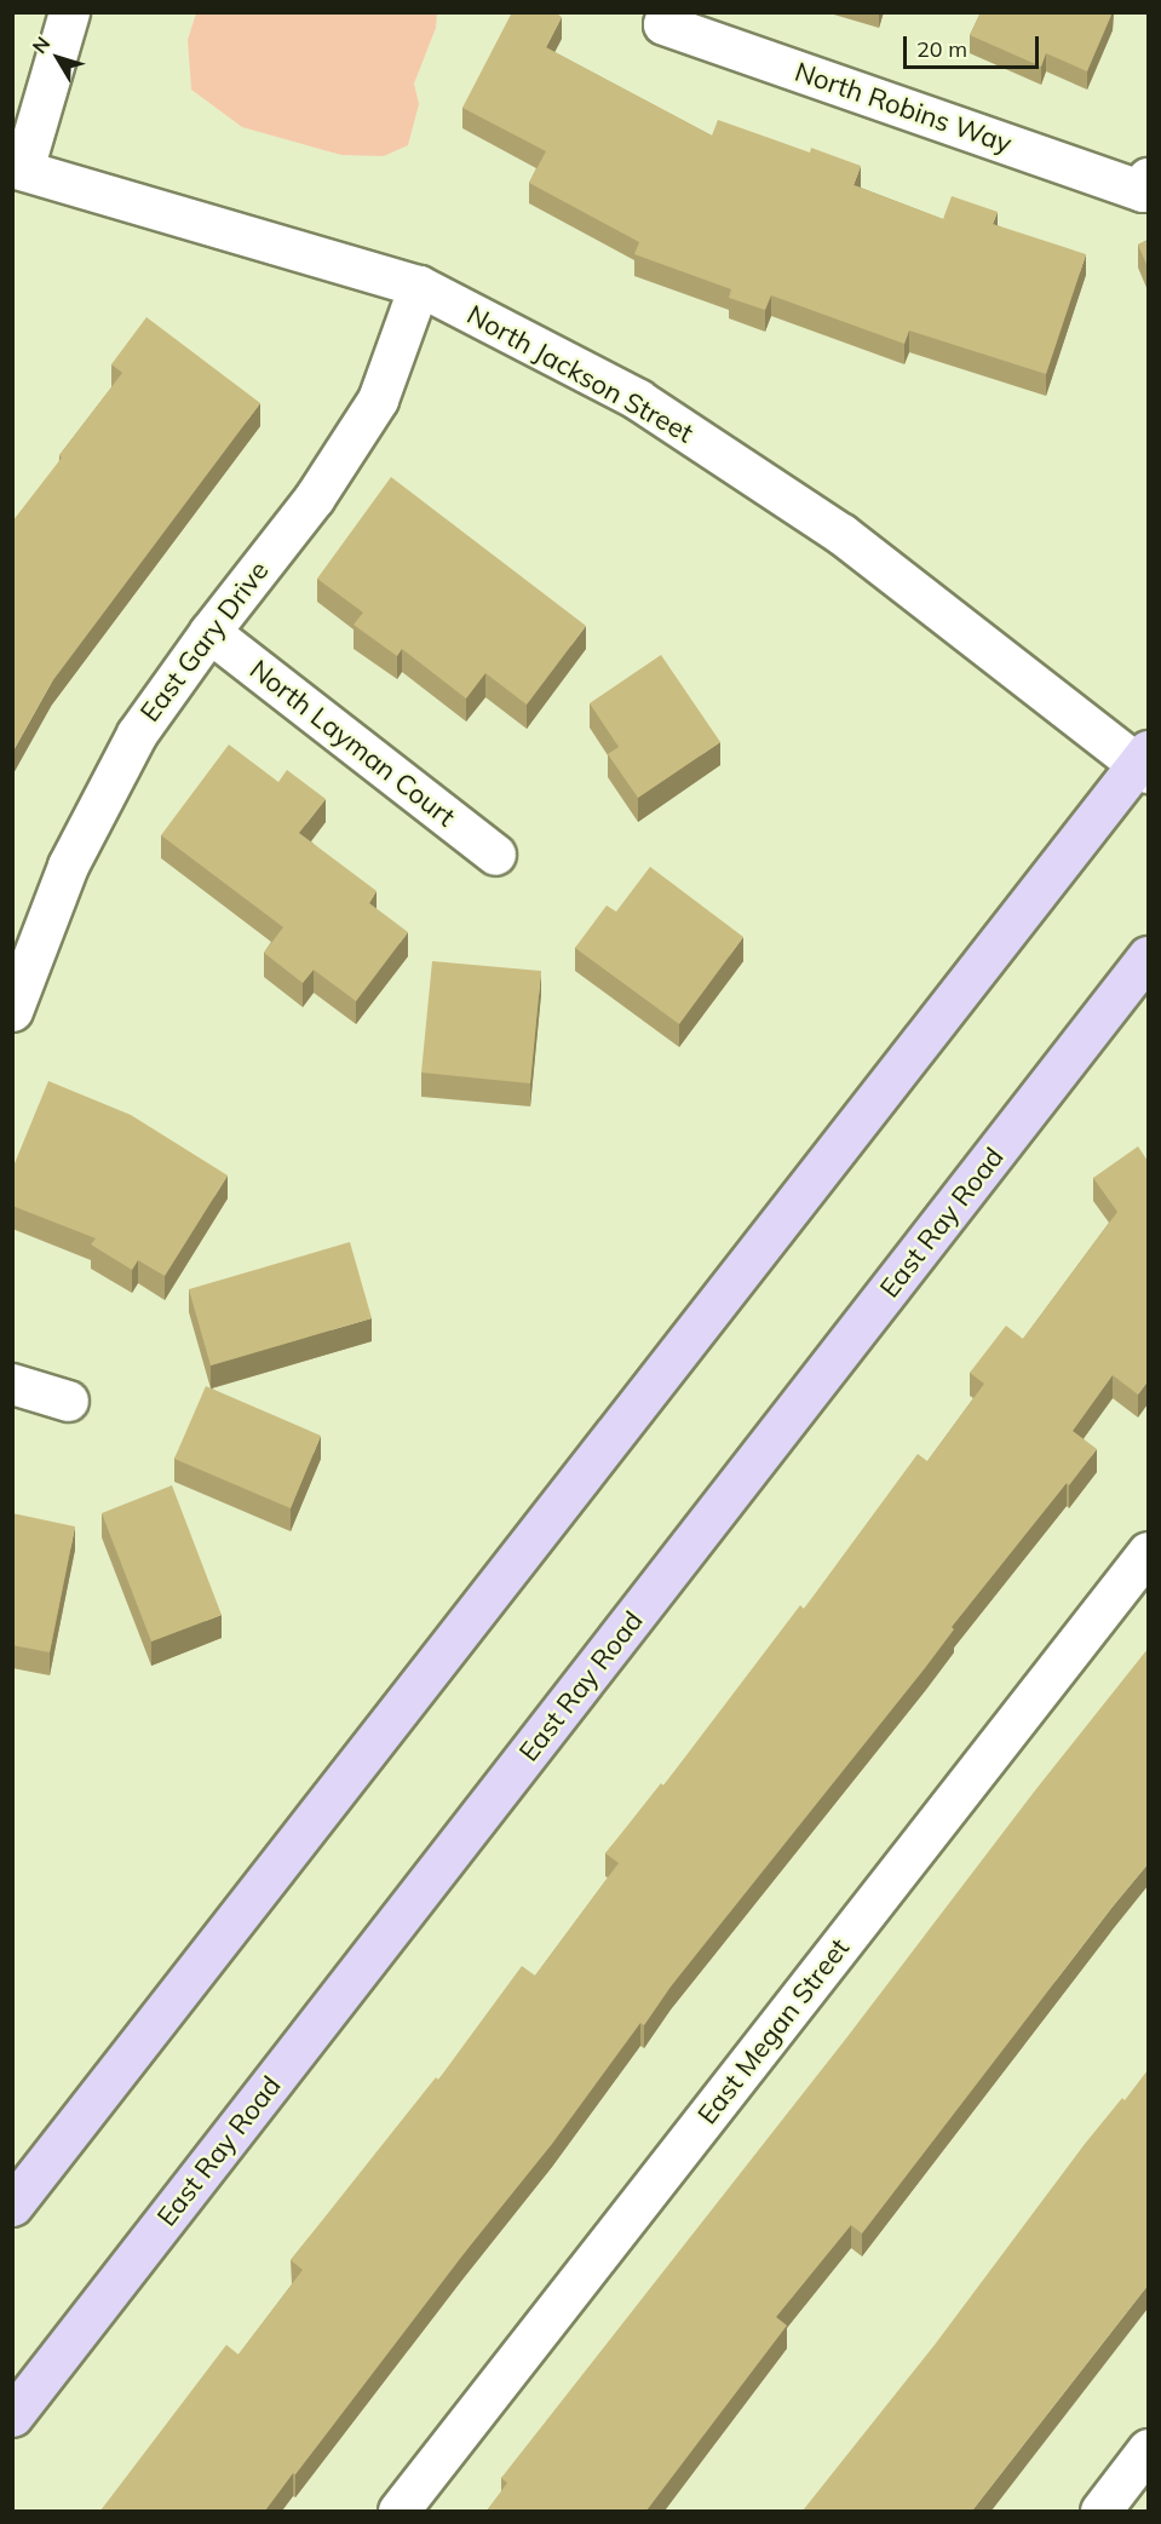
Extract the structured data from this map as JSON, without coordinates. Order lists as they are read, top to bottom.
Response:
{
  "streets": {
    "main road": ["East Ray Road"],
    "street": [
      "North Robins Way",
      "North Jackson Street",
      "East Gary Drive",
      "North Layman Court",
      "East Megan Street"
    ]
  },
  "crossings": [
    ["North Jackson Street", "East Gary Drive"],
    ["East Gary Drive", "North Layman Court"]
  ],
  "scale_bar": "20 m",
  "north": "top left"
}
